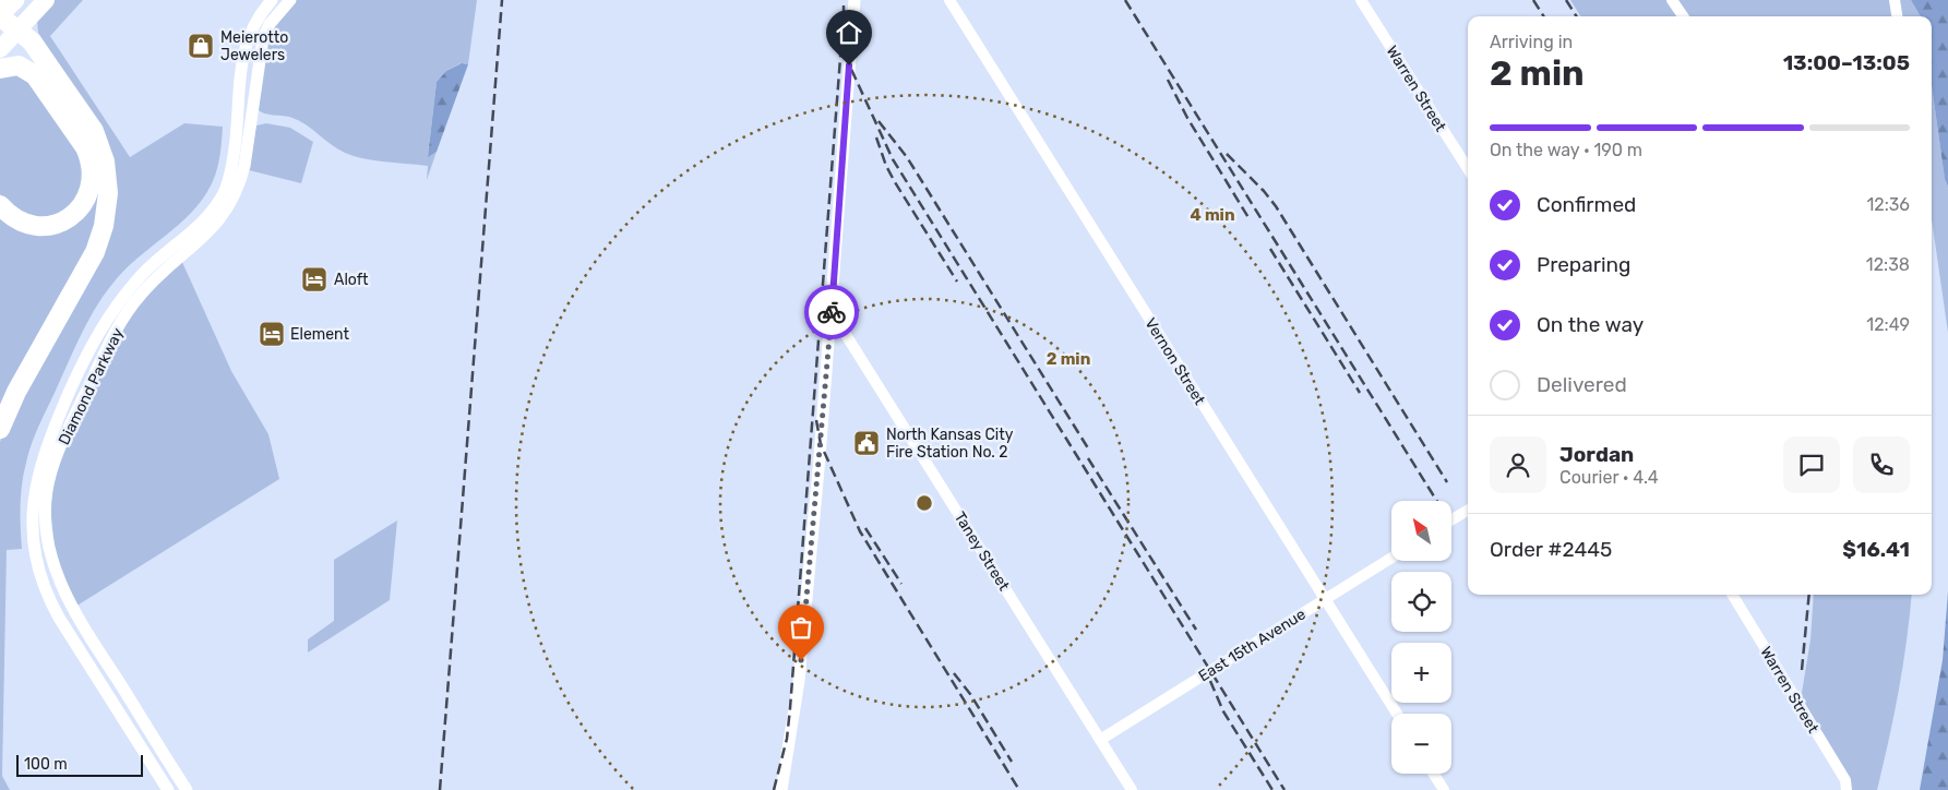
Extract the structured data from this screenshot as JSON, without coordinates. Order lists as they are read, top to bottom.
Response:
{
  "streets": {
    "street": [
      "Warren Street",
      "Vernon Street",
      "Diamond Parkway",
      "Taney Street",
      "East 15th Avenue"
    ]
  },
  "crossings": [
    ["Vernon Street", "East 15th Avenue"],
    ["Taney Street", "East 15th Avenue"]
  ],
  "places": {
    "shop": ["Meierotto Jewelers"],
    "hotel": ["Aloft", "Element"],
    "public building": ["North Kansas City Fire Station No. 2"]
  },
  "scale_bar": "100 m",
  "north": "top left",
  "page": {
    "heading": ["2 min", "Arriving in", "13:00–13:05"],
    "panel": [
      "Jordan",
      "Courier · 4.4",
      "Order #2445",
      "$16.41"
    ],
    "bar": "On the way · 190 m",
    "list": [
      ["Confirmed", "12:36"],
      ["Preparing", "12:38"],
      ["On the way", "12:49"],
      "Delivered"
    ],
    "map_buttons": ["+", "−"],
    "scale": "100 m"
  },
  "rings": ["4 min", "2 min"]
}
